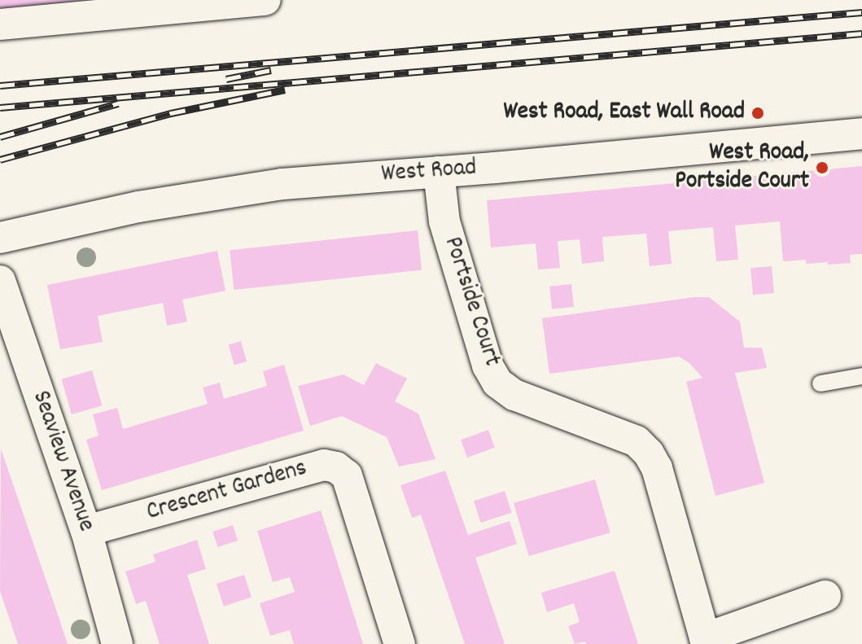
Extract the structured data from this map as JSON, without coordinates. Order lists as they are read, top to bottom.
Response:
{
  "streets": {
    "street": [
      "West Road",
      "Portside Court",
      "Seaview Avenue",
      "Crescent Gardens"
    ]
  },
  "crossings": [
    ["West Road", "Portside Court"],
    ["Seaview Avenue", "Crescent Gardens"]
  ],
  "places": ["West Road, East Wall Road", "West Road, Portside Court"]
}
